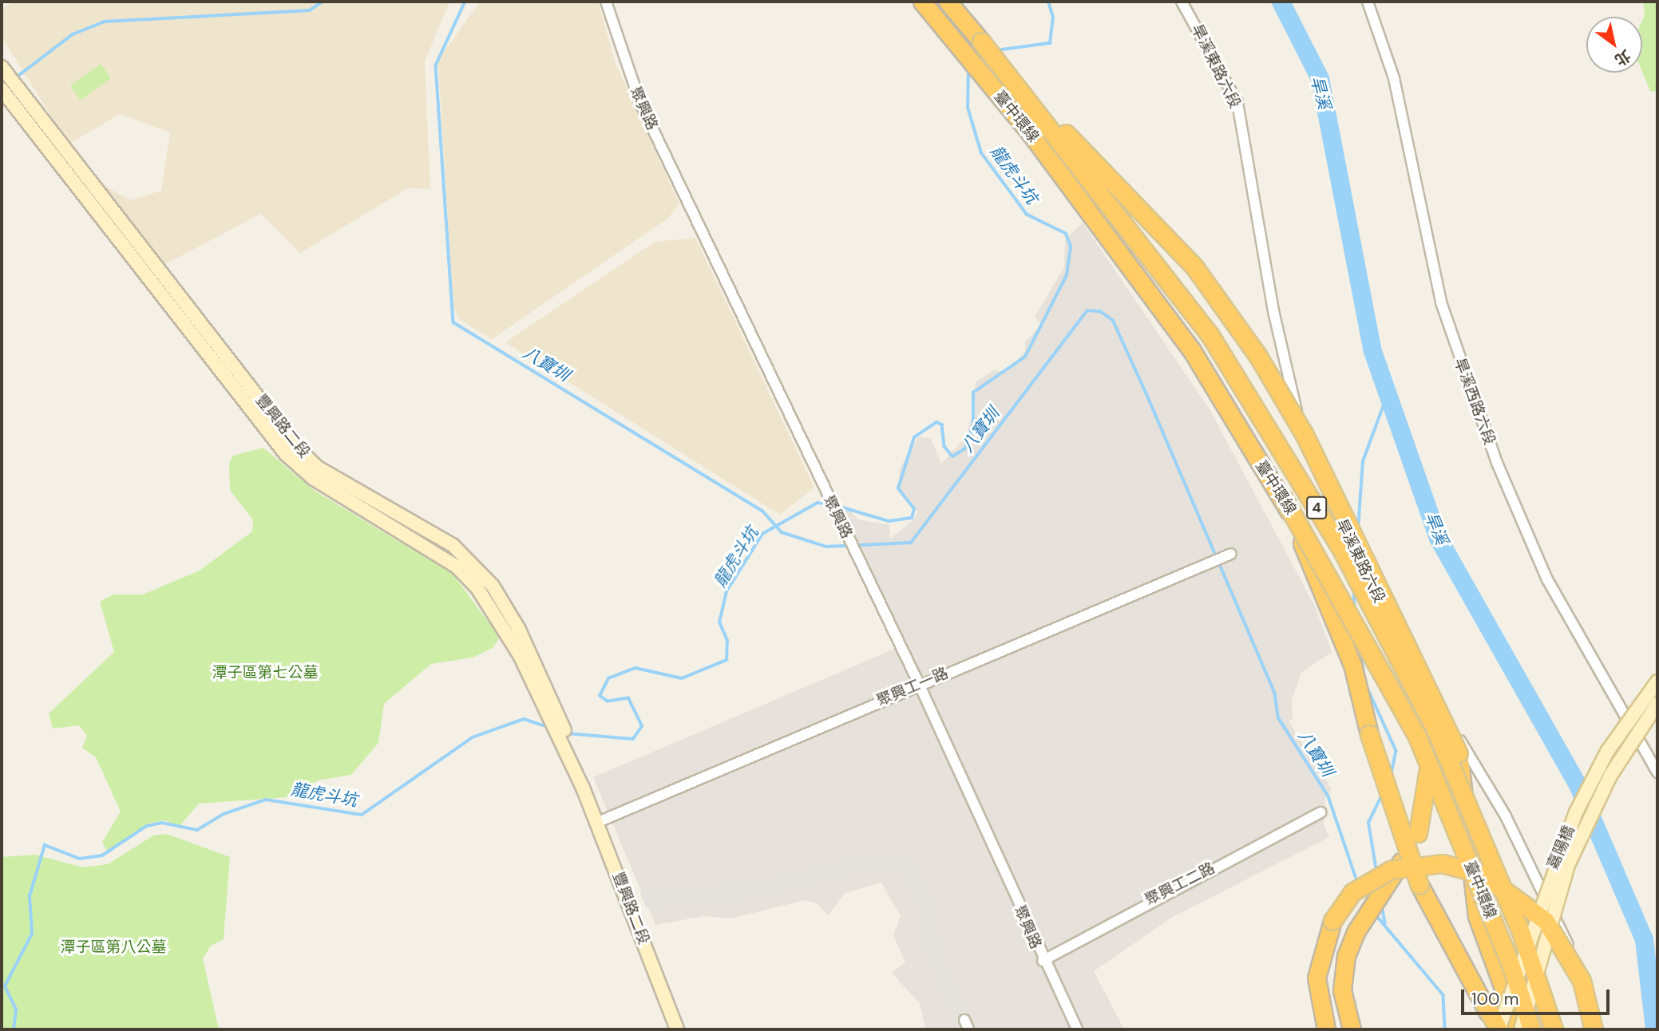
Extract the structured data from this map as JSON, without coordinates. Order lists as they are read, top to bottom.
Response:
{
  "streets": {
    "highway": ["臺中環線", "4"],
    "street": [
      "旱溪東路六段",
      "聚興路",
      "旱溪西路六段",
      "豐興路二段",
      "聚興工一路",
      "嘉陽橋",
      "聚興工二路"
    ]
  },
  "crossings": [
    ["聚興路", "聚興工一路"],
    ["聚興路", "聚興工二路"],
    ["豐興路二段", "聚興工一路"]
  ],
  "water": ["旱溪", "龍虎斗坑", "八寶圳"],
  "parks": ["潭子區第七公墓", "潭子區第八公墓"],
  "scale_bar": "100 m",
  "north": "bottom right"
}
